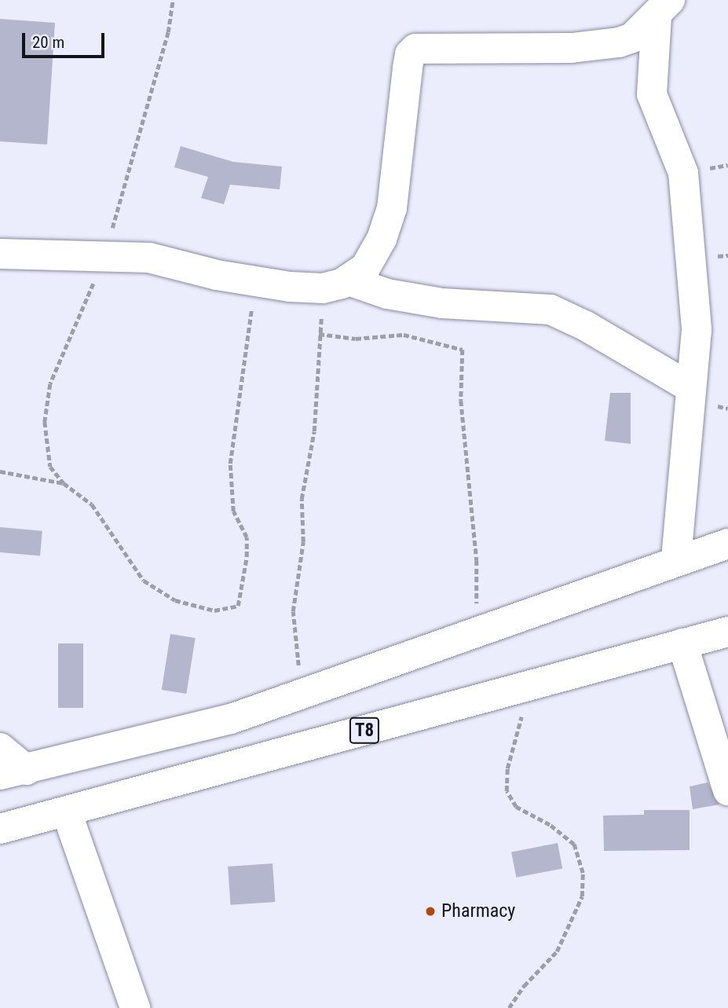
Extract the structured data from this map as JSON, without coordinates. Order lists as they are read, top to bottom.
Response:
{
  "streets": {
    "main road": ["T8"]
  },
  "places": ["Pharmacy"],
  "scale_bar": "20 m"
}
